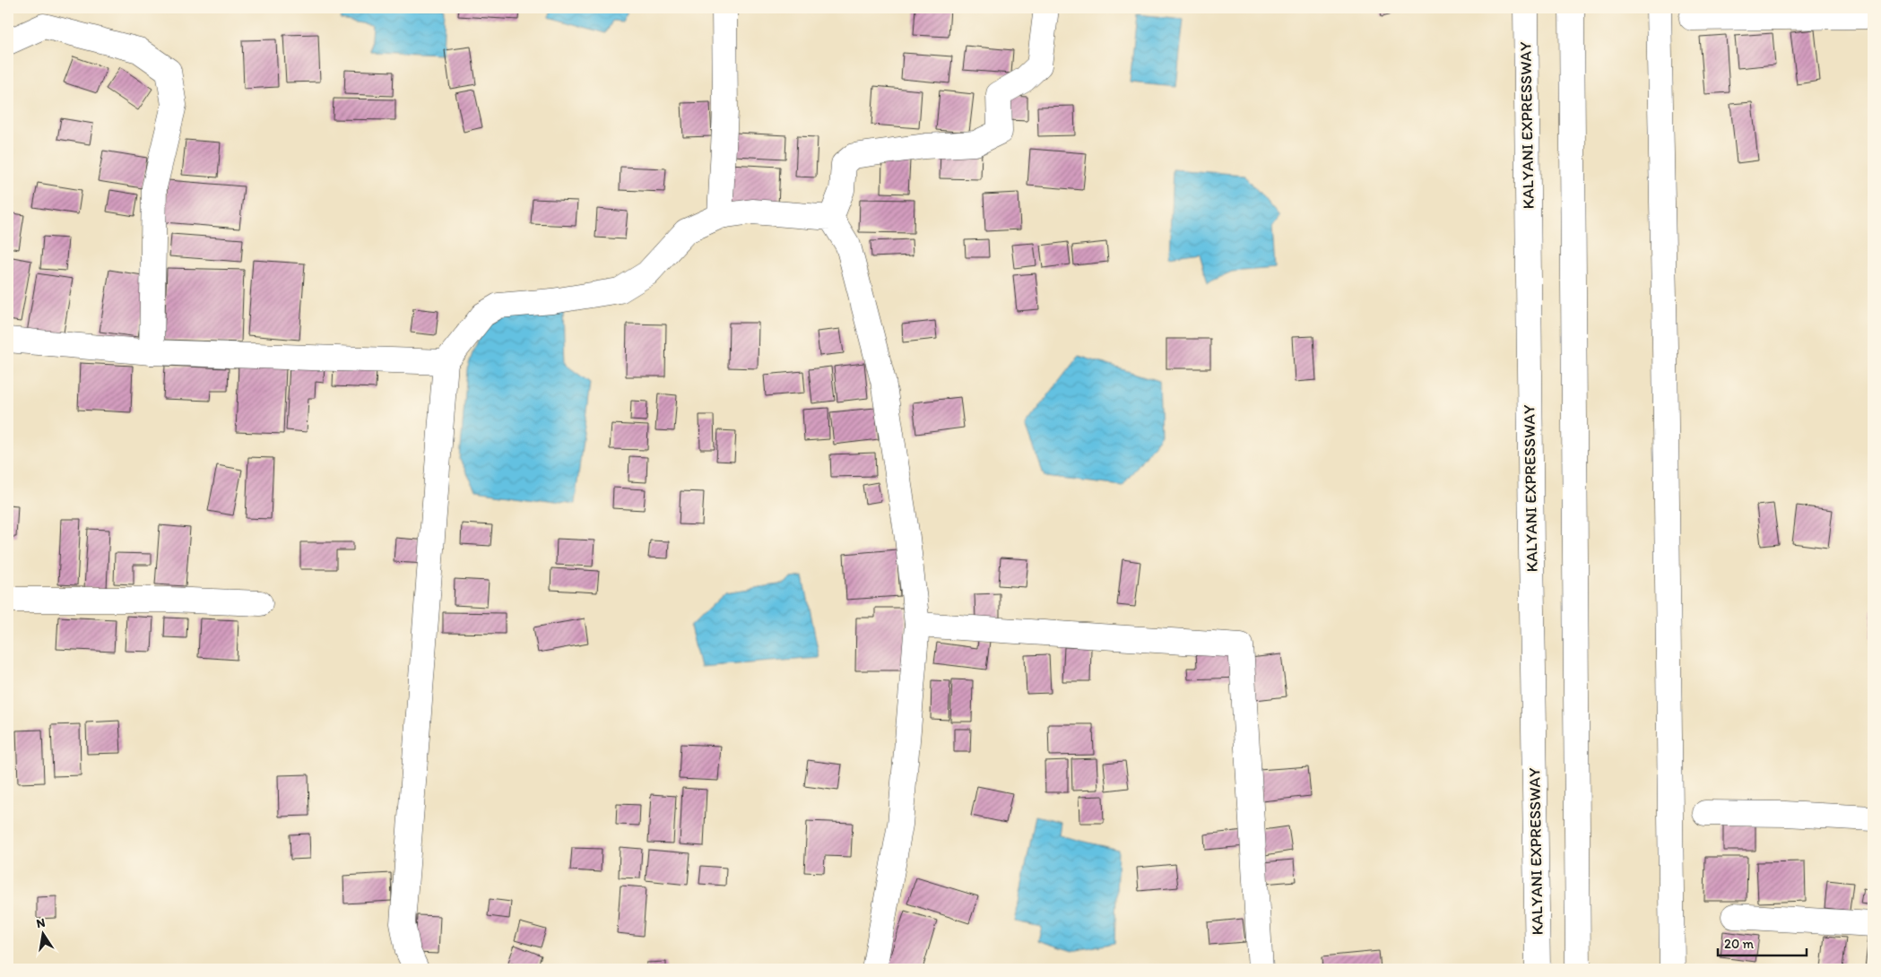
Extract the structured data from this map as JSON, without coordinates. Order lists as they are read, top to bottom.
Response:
{
  "streets": {
    "main road": ["KALYANI EXPRESSWAY"]
  },
  "scale_bar": "20 m",
  "north": "top"
}
